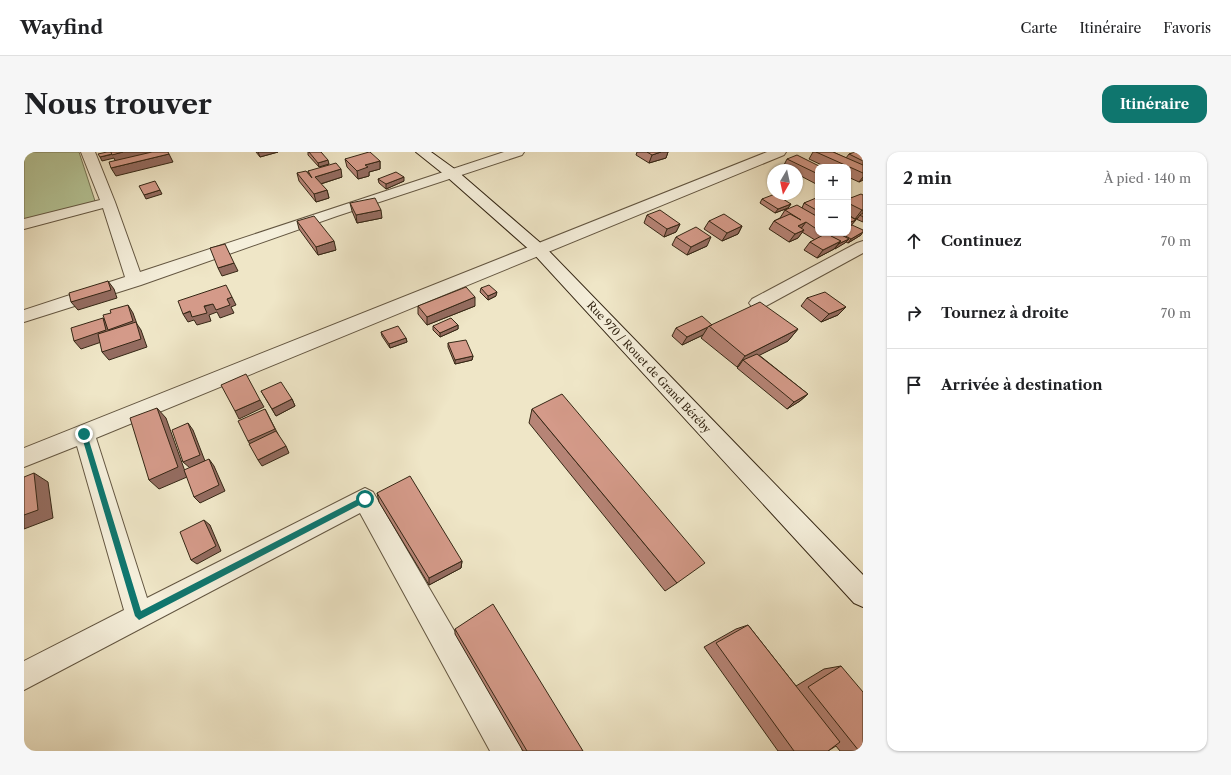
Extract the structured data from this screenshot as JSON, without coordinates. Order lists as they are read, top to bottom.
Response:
{
  "streets": {
    "street": ["Rue 970 / Rouet de Grand Béréby"]
  },
  "north": "bottom",
  "page": {
    "header": "Wayfind",
    "nav": ["Carte", "Itinéraire", "Favoris"],
    "buttons": "Itinéraire",
    "title": "Nous trouver",
    "heading": ["2 min", "À pied · 140 m"],
    "map_buttons": ["+", "−"],
    "list": [
      ["Continuez", "70 m"],
      ["Tournez à droite", "70 m"],
      "Arrivée à destination"
    ]
  }
}
